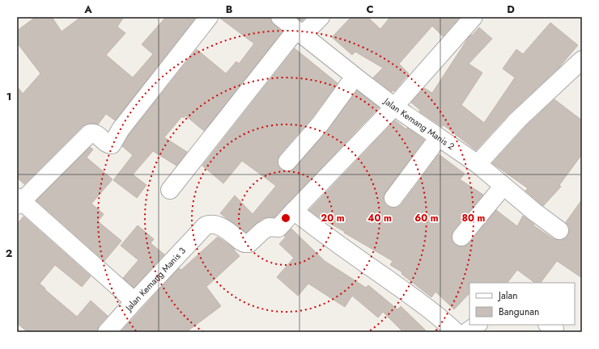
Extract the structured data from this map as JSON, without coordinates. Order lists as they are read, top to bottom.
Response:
{
  "streets": {
    "street": ["Jalan Kemang Manis 2", "Jalan Kemang Manis 3"]
  },
  "legend": ["Jalan", "Bangunan"],
  "grid": {
    "columns": [
      "A",
      "B",
      "C",
      "D"
    ],
    "rows": ["1", "2"]
  },
  "rings": [
    "20 m",
    "40 m",
    "60 m",
    "80 m"
  ]
}
